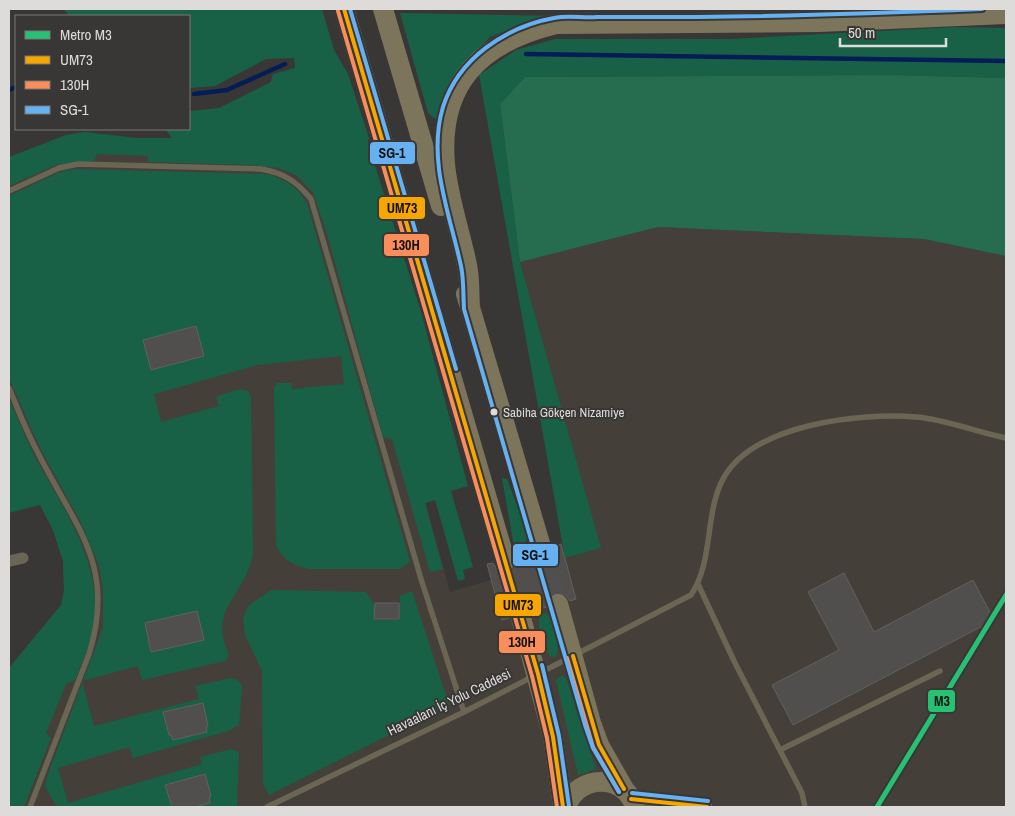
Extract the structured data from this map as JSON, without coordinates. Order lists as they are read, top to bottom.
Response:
{
  "streets": {
    "lane": ["Havaalanı İç Yolu Caddesi"]
  },
  "places": ["Sabiha Gökçen Nizamiye"],
  "lines": [
    "transit line UM73",
    "transit line SG-1",
    "transit line 130H",
    "metro line M3"
  ],
  "legend": [
    "Metro M3",
    "UM73",
    "130H",
    "SG-1"
  ],
  "scale_bar": "50 m"
}
